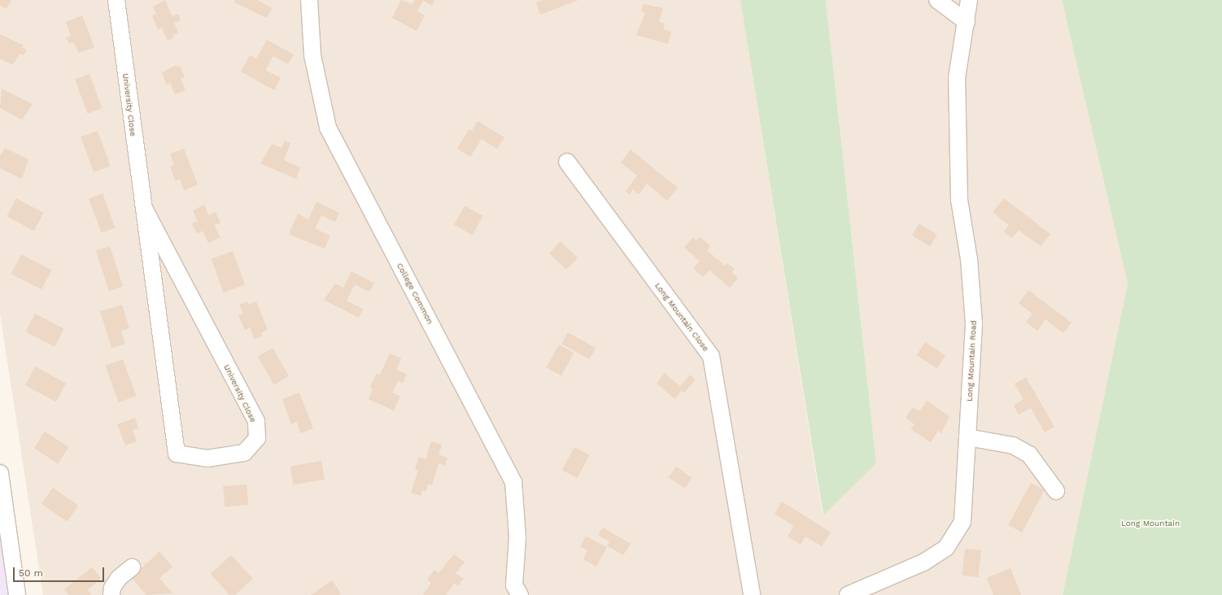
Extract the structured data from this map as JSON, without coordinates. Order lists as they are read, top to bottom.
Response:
{
  "streets": {
    "street": [
      "University Close",
      "College Common",
      "Long Mountain Close",
      "Long Mountain Road"
    ]
  },
  "parks": ["Long Mountain"],
  "scale_bar": "50 m"
}
